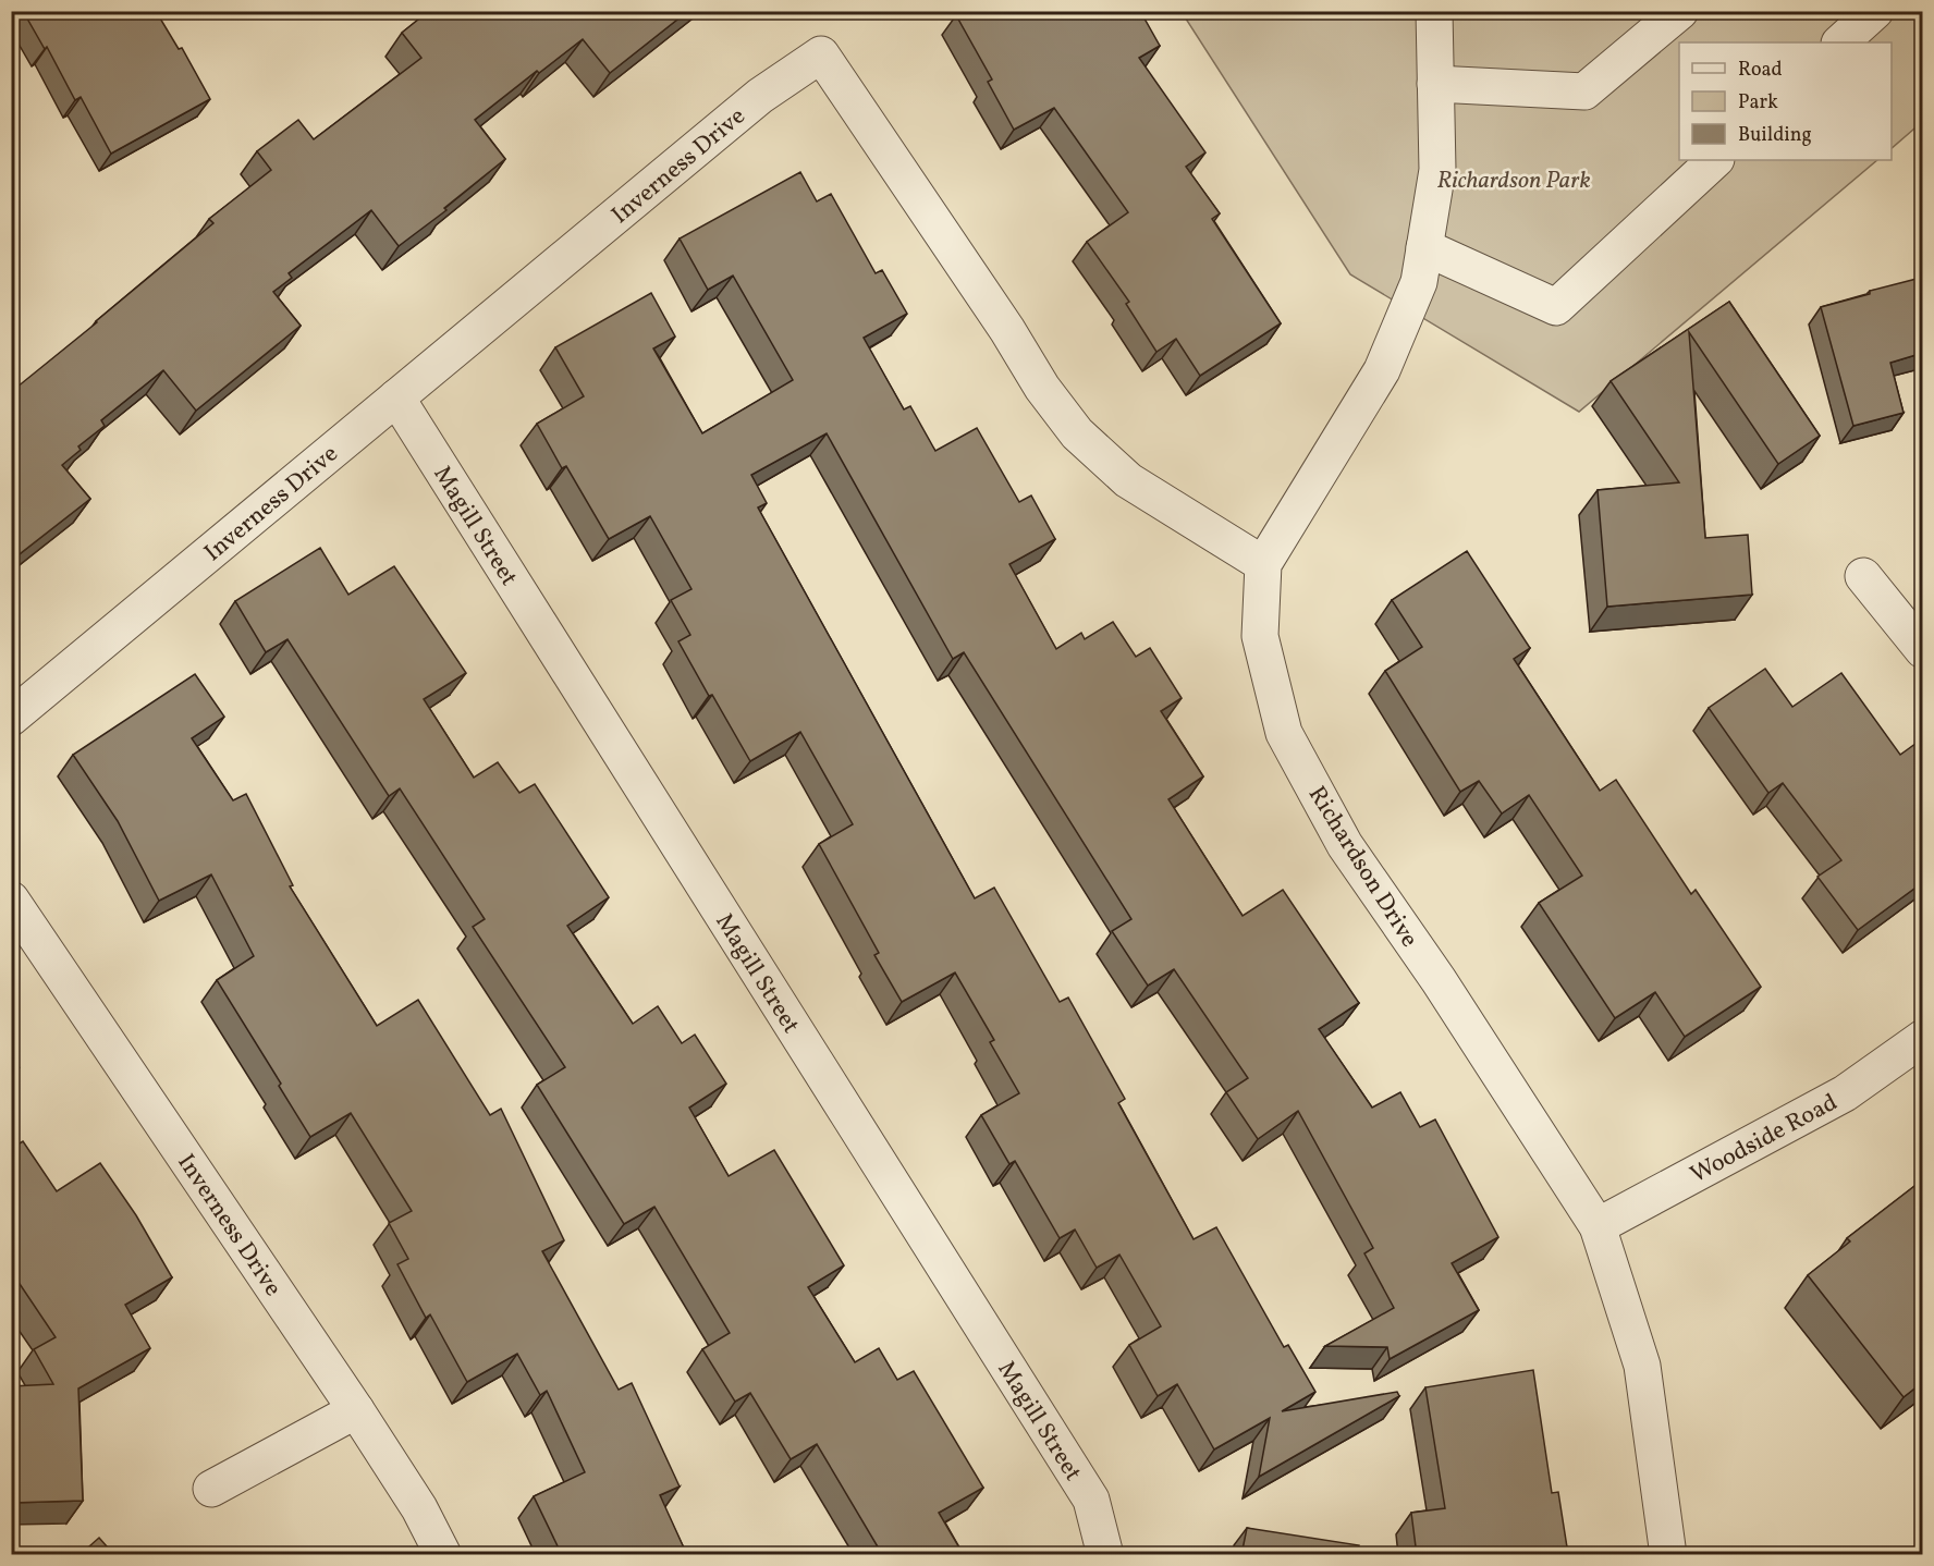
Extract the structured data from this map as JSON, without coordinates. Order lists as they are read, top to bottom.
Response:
{
  "streets": {
    "street": [
      "Inverness Drive",
      "Magill Street",
      "Richardson Drive",
      "Woodside Road"
    ]
  },
  "crossings": [
    ["Inverness Drive", "Magill Street"],
    ["Inverness Drive", "Richardson Drive"],
    ["Richardson Drive", "Woodside Road"]
  ],
  "parks": ["Richardson Park"],
  "legend": ["Road", "Park", "Building"]
}
